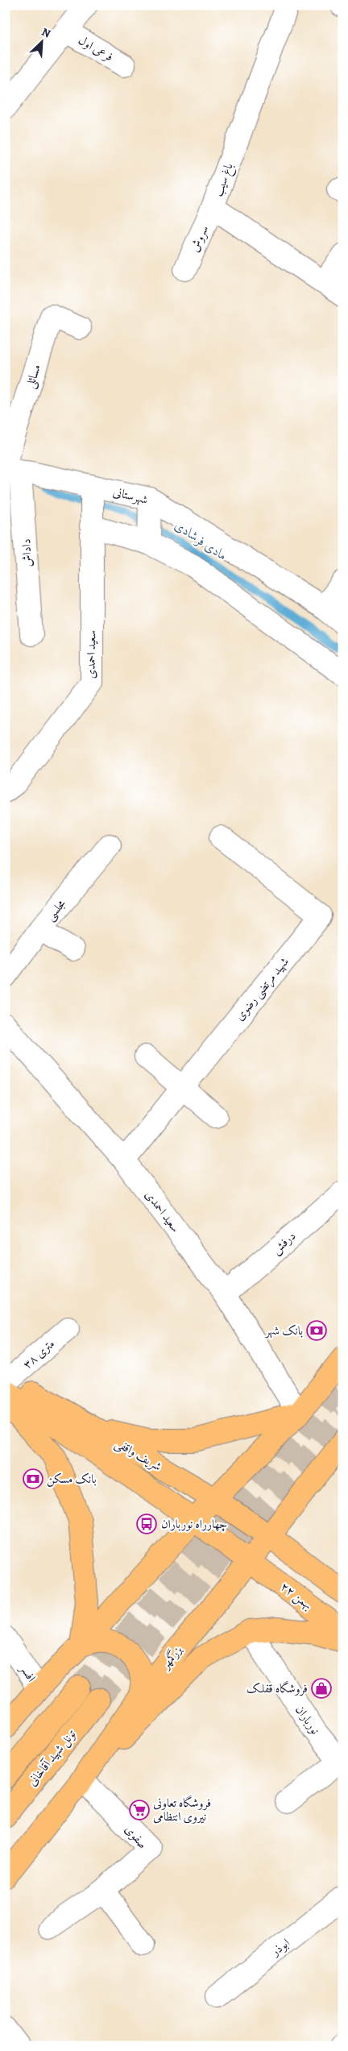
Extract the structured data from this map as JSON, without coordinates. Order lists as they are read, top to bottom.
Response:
{
  "streets": {
    "main road": [
      "شریف واقفی",
      "۲۲ بهمن",
      "بزرگمهر",
      "تونل شهید آقاخانی"
    ],
    "street": [
      "فرعی اول",
      "باغ سیب",
      "سروش",
      "مسائلی",
      "شهرستانی",
      "داداش",
      "سعید احمدی",
      "مجلسی",
      "شهید مرتضی رضوی",
      "درفش",
      "۳۸ متری",
      "افسر",
      "نورباران",
      "صفوی",
      "ابوذر"
    ]
  },
  "crossings": [
    ["باغ سیب", "سروش"],
    ["مسائلی", "شهرستانی"],
    ["مسائلی", "داداش"],
    ["شهرستانی", "داداش"],
    ["شهرستانی", "سعید احمدی"],
    ["سعید احمدی", "شهید مرتضی رضوی"],
    ["سعید احمدی", "درفش"],
    ["۳۸ متری", "شریف واقفی"],
    ["شریف واقفی", "۲۲ بهمن"],
    ["شریف واقفی", "بزرگمهر"],
    ["۲۲ بهمن", "بزرگمهر"],
    ["بزرگمهر", "صفوی"]
  ],
  "water": ["مادی فرشادی"],
  "places": {
    "bank": ["بانک شهر", "بانک مسکن"],
    "bus stop": ["چهارراه نورباران"],
    "shop": ["فروشگاه قفلک"],
    "supermarket": ["فروشگاه تعاونی نیروی انتظامی"]
  },
  "north": "top right"
}
